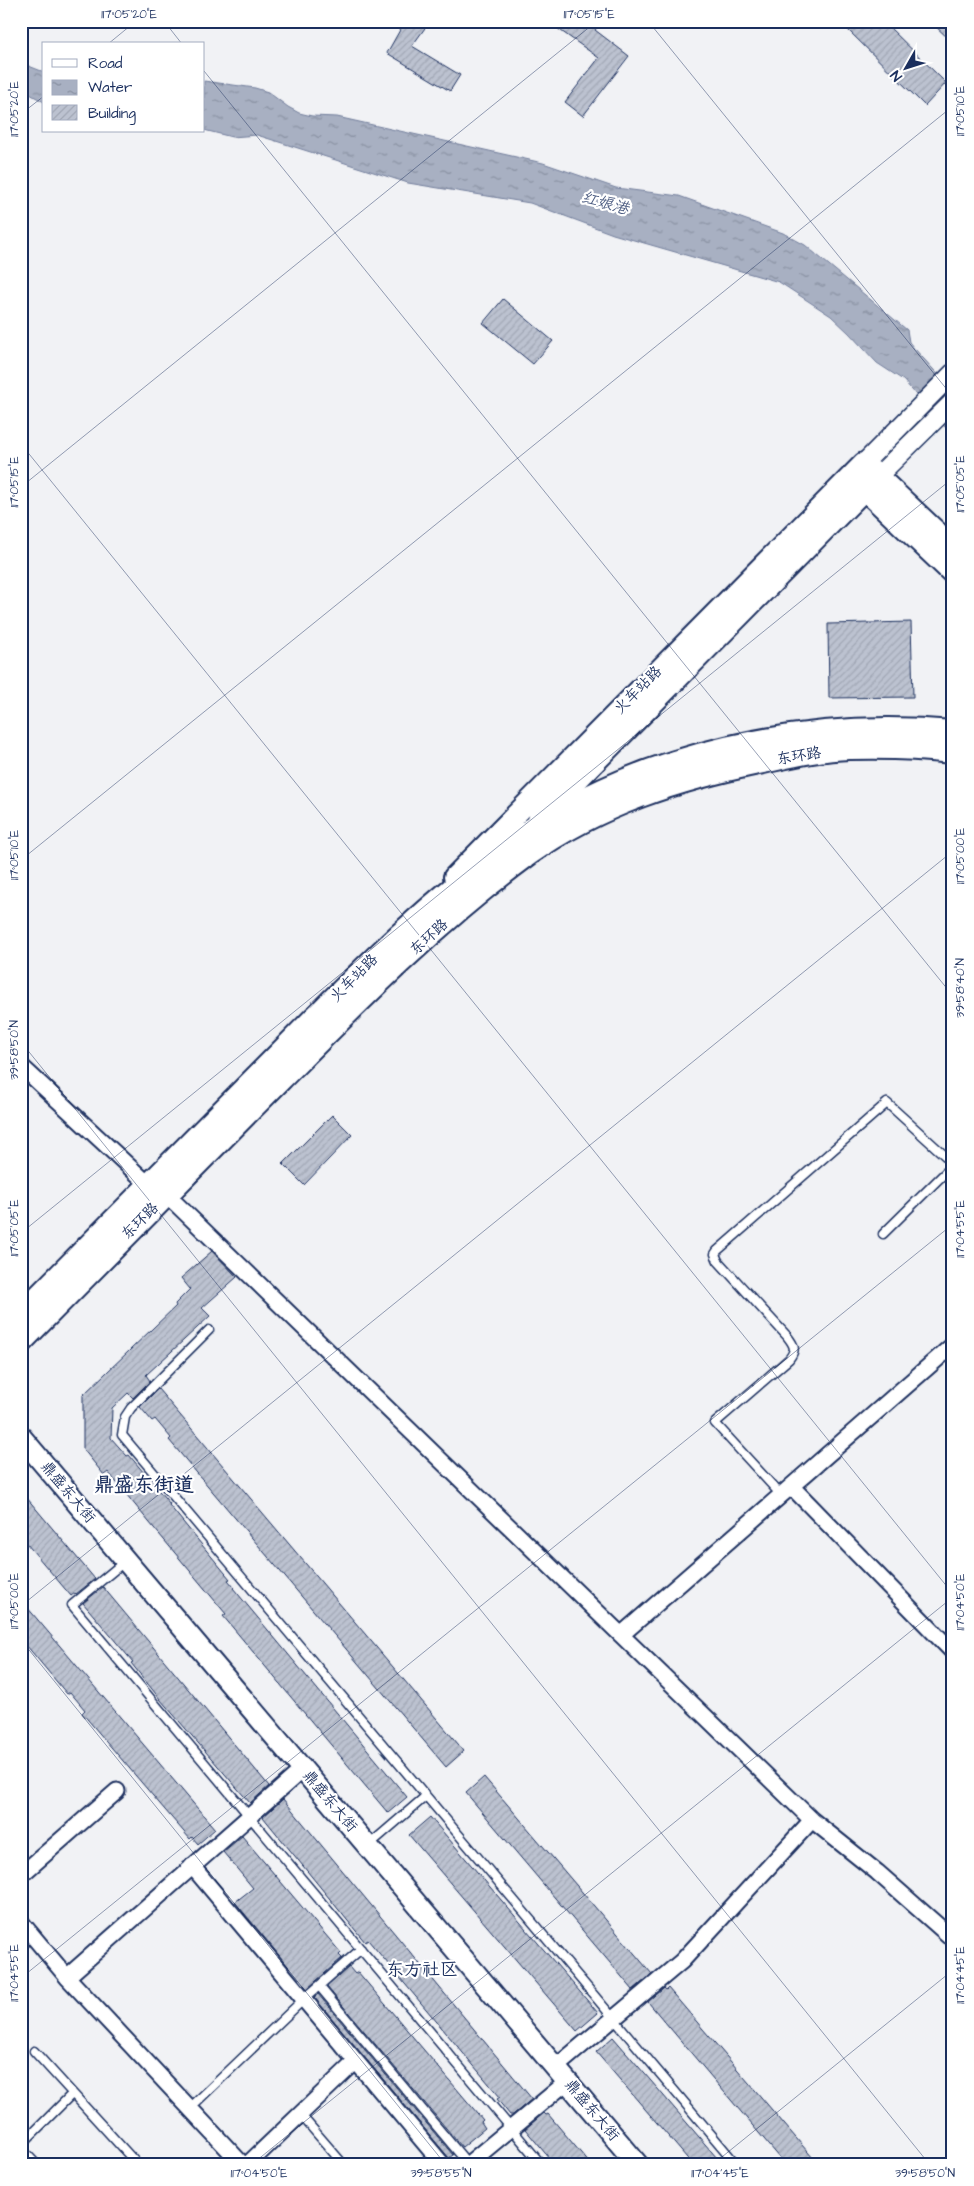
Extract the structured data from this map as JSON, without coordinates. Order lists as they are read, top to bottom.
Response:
{
  "streets": {
    "main road": ["火车站路", "东环路", "鼎盛东大街"]
  },
  "crossings": [
    ["火车站路", "东环路"]
  ],
  "districts": ["鼎盛东街道", "东方社区"],
  "water": ["红娘港"],
  "legend": ["Road", "Water", "Building"],
  "north": "bottom left",
  "coordinates": [
    "117°05'20\"E",
    "117°05'15\"E",
    "117°05'10\"E",
    "117°05'05\"E",
    "117°05'00\"E",
    "39°58'40\"N",
    "39°58'50\"N",
    "117°04'55\"E",
    "117°04'50\"E",
    "117°04'45\"E",
    "39°58'55\"N"
  ]
}
